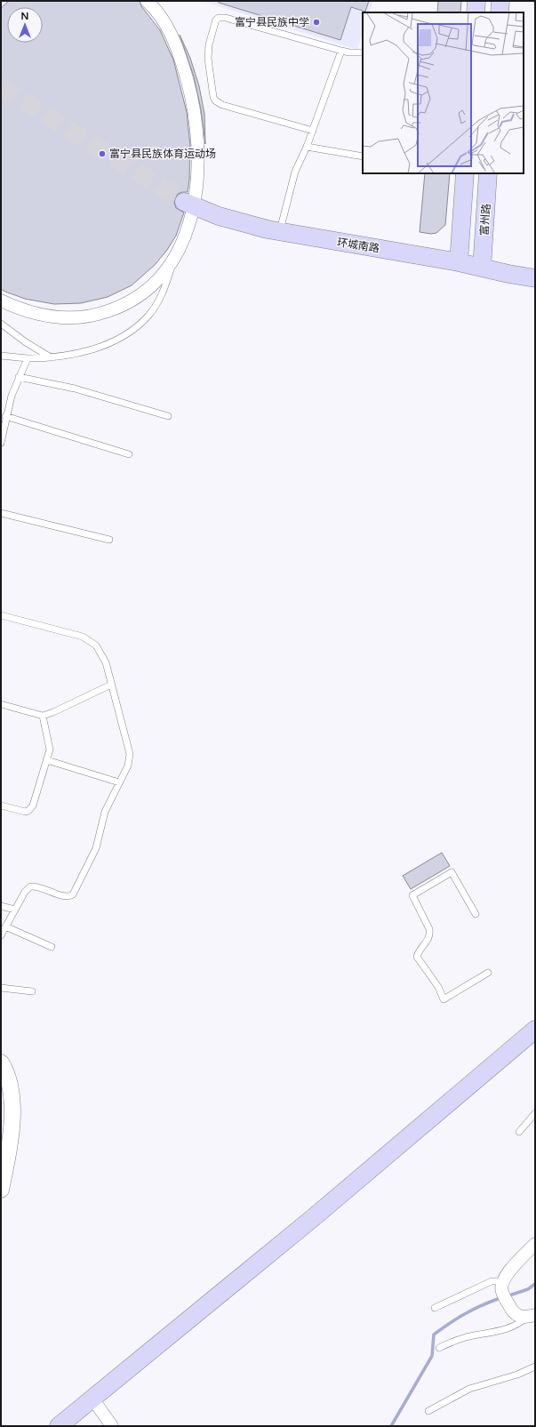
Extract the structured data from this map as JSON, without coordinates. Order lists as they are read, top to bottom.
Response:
{
  "streets": {
    "main road": ["富州路", "环城南路"]
  },
  "crossings": [
    ["富州路", "环城南路"]
  ],
  "places": ["富宁县民族中学", "富宁县民族体育运动场"],
  "north": "top"
}
